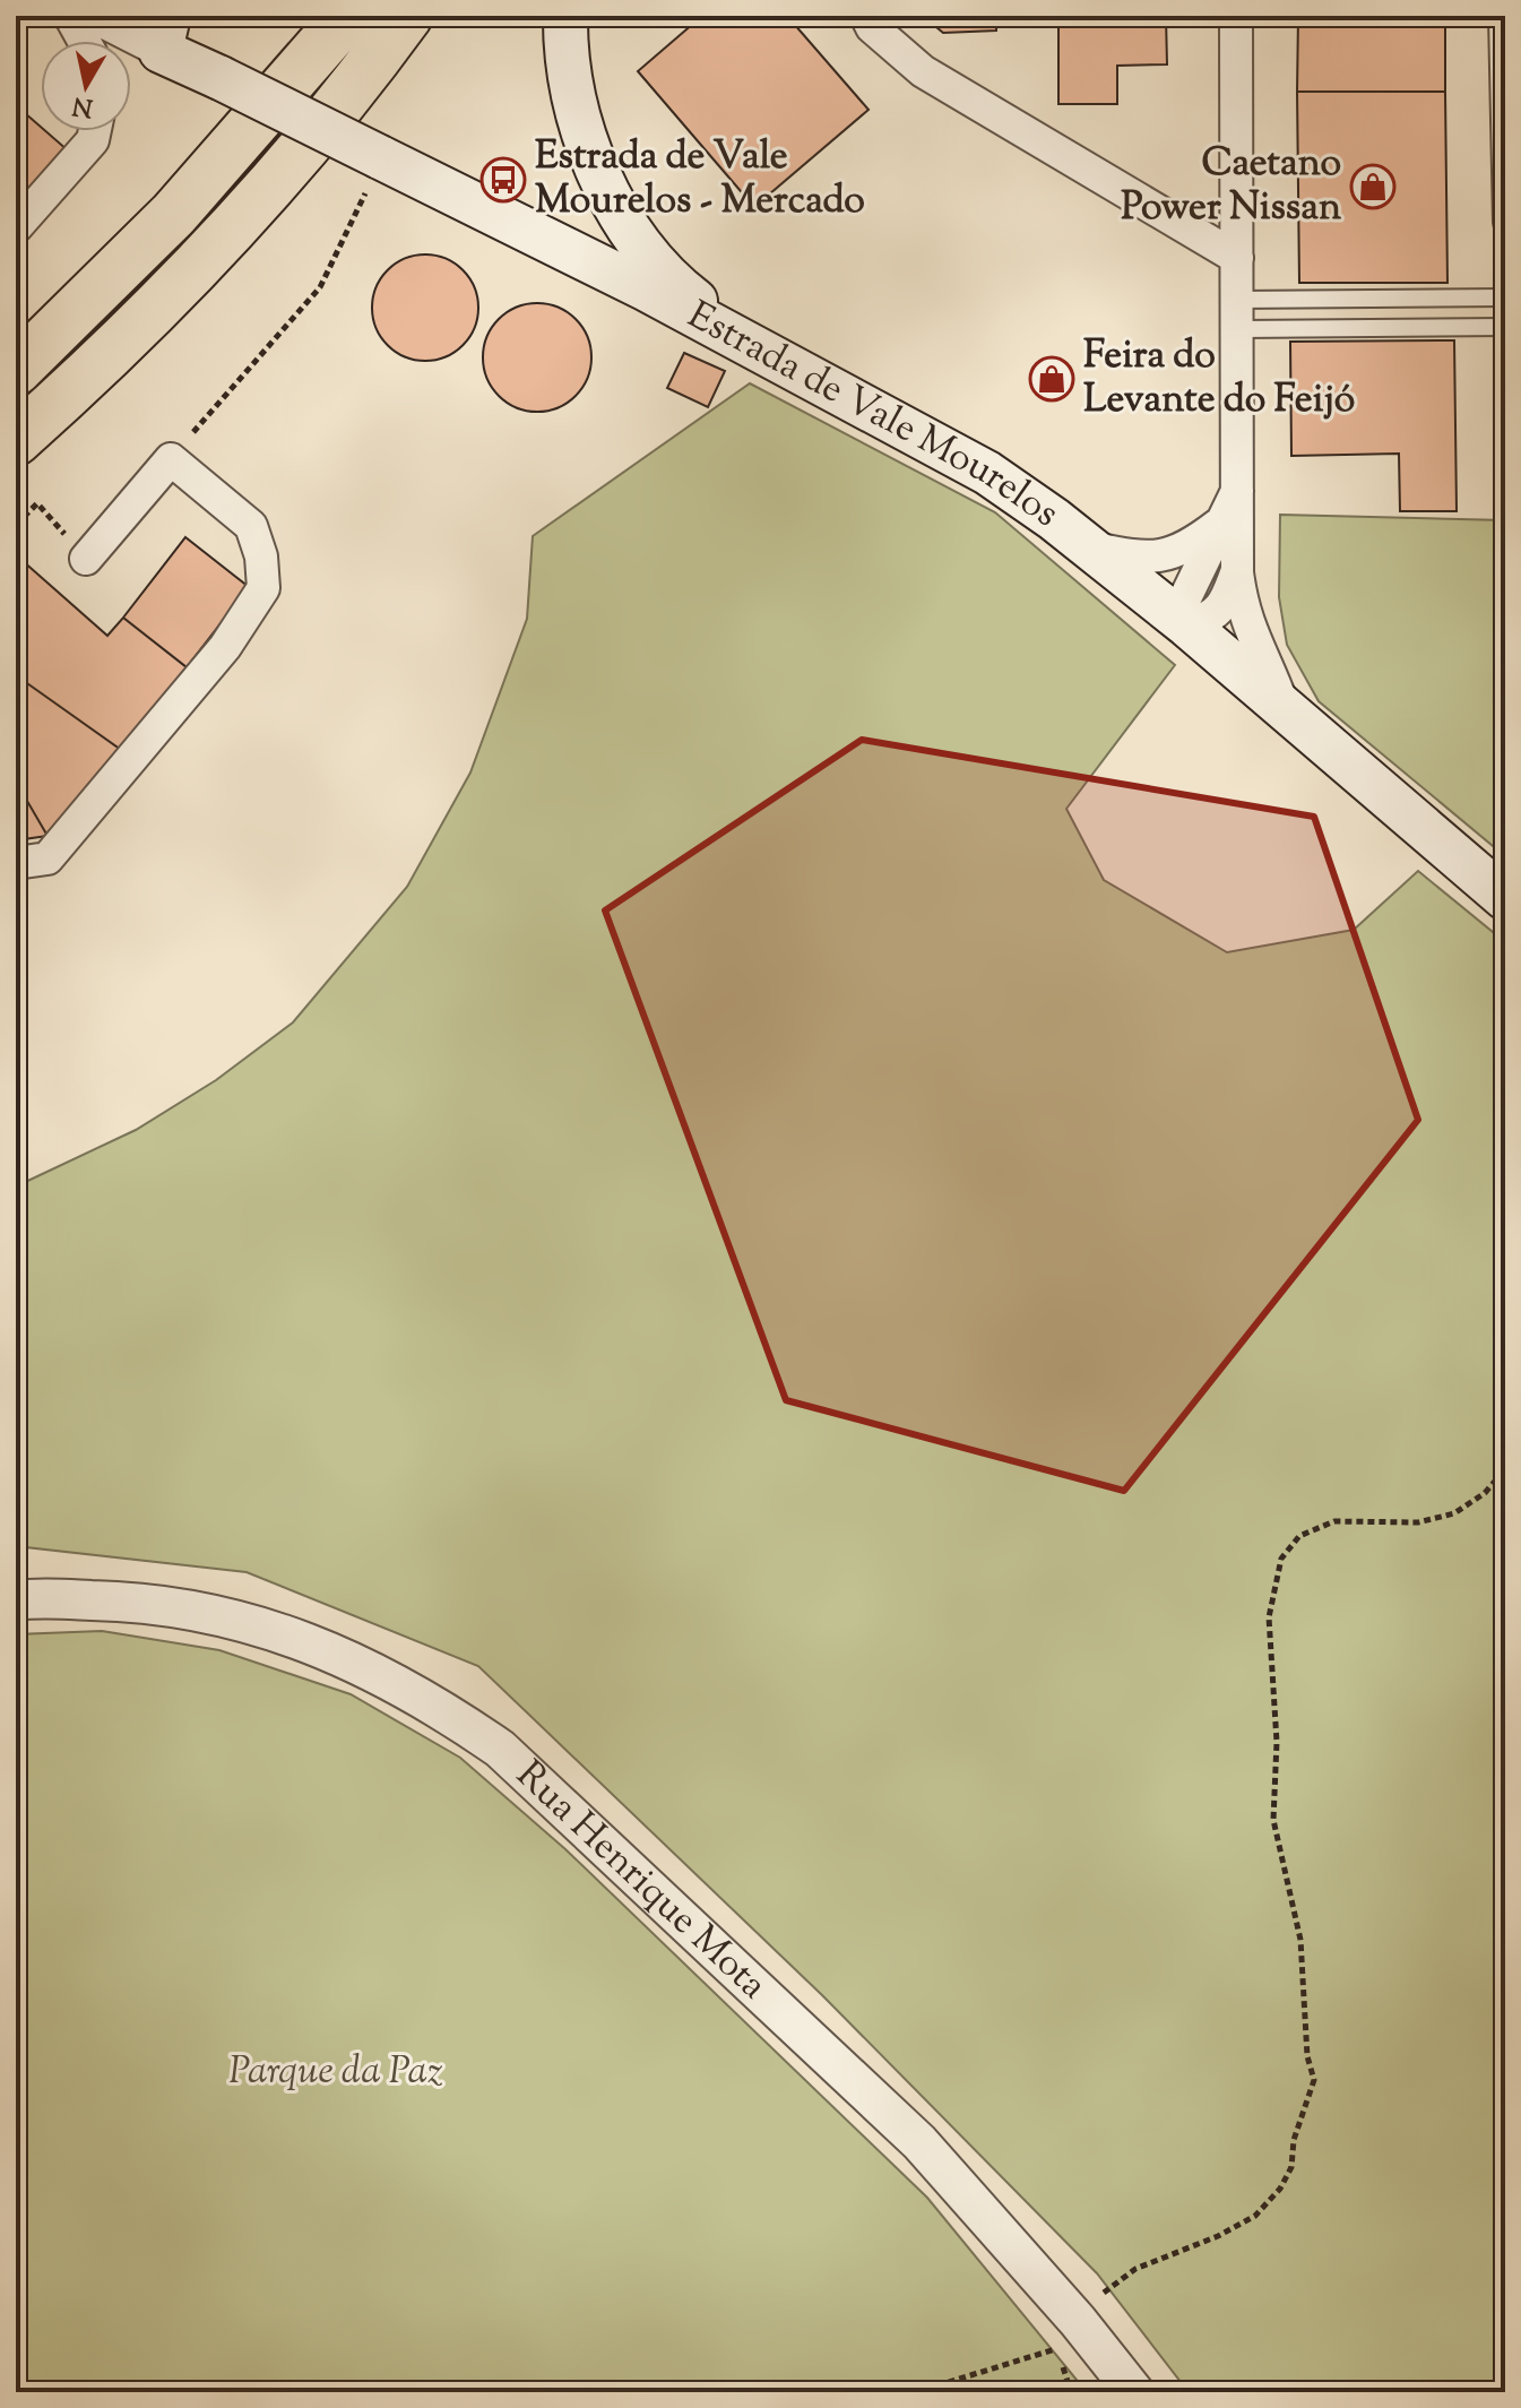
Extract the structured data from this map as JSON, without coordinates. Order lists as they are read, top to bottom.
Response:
{
  "streets": {
    "main road": ["Estrada de Vale Mourelos"],
    "street": ["Rua Henrique Mota"]
  },
  "parks": ["Parque da Paz"],
  "places": {
    "bus stop": ["Estrada de Vale Mourelos - Mercado"],
    "shop": ["Caetano Power Nissan", "Feira do Levante do Feijó"]
  },
  "north": "bottom"
}
